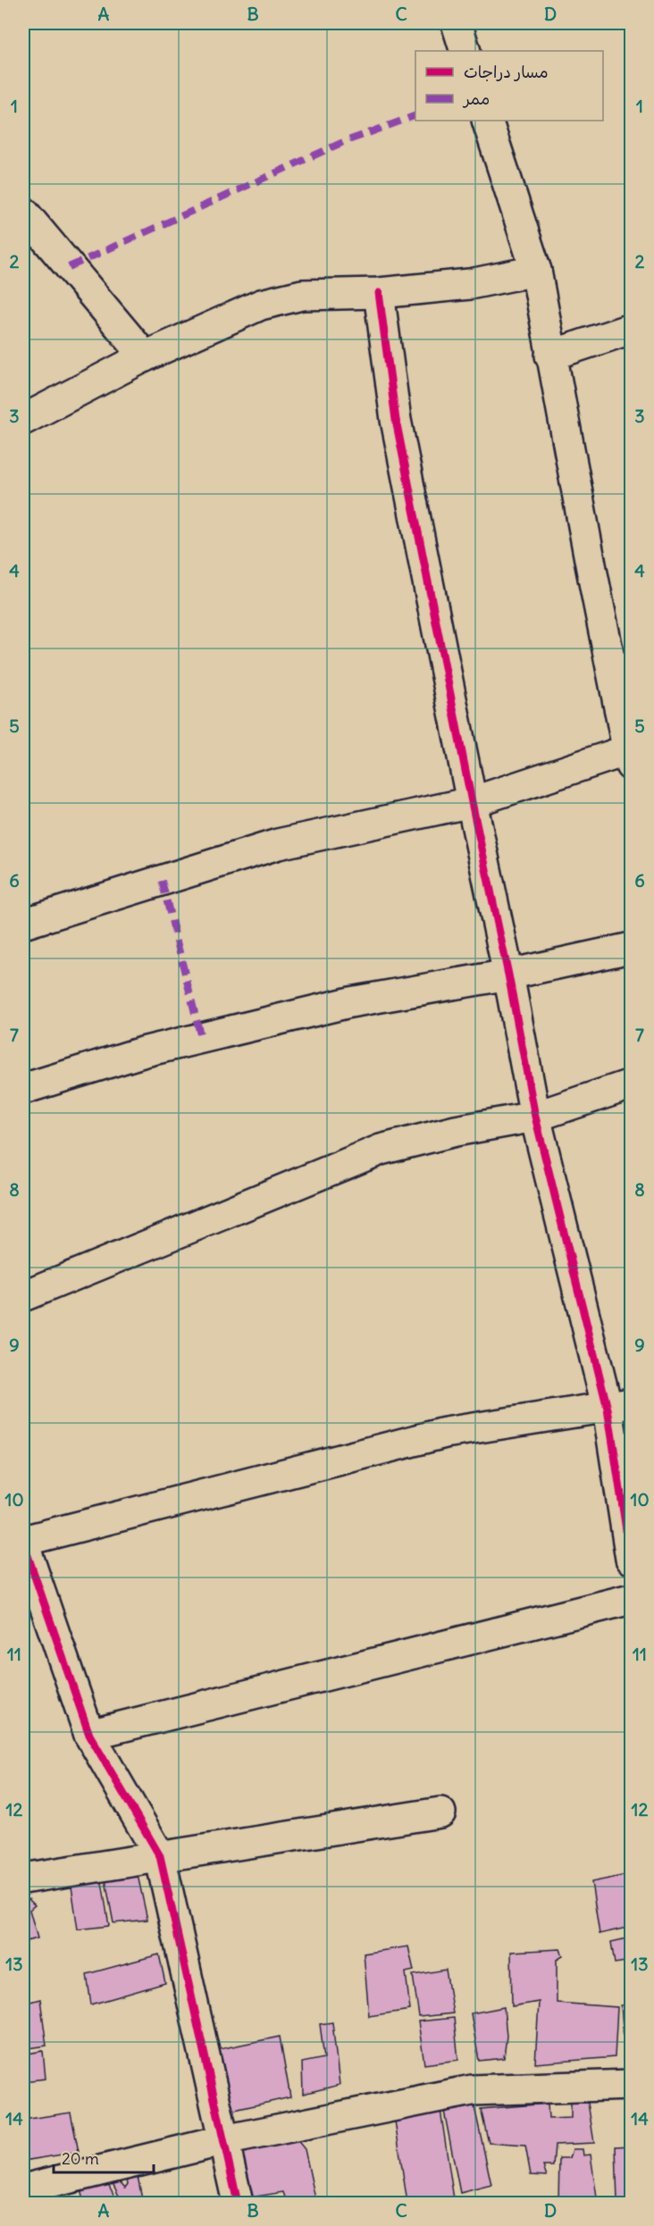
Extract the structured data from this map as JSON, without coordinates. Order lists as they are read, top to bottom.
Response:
{
  "legend": ["مسار دراجات", "ممر"],
  "scale_bar": "20 m",
  "grid": {
    "columns": [
      "A",
      "B",
      "C",
      "D"
    ],
    "rows": [
      "1",
      "2",
      "3",
      "4",
      "5",
      "6",
      "7",
      "8",
      "9",
      "10",
      "11",
      "12",
      "13",
      "14"
    ]
  }
}
